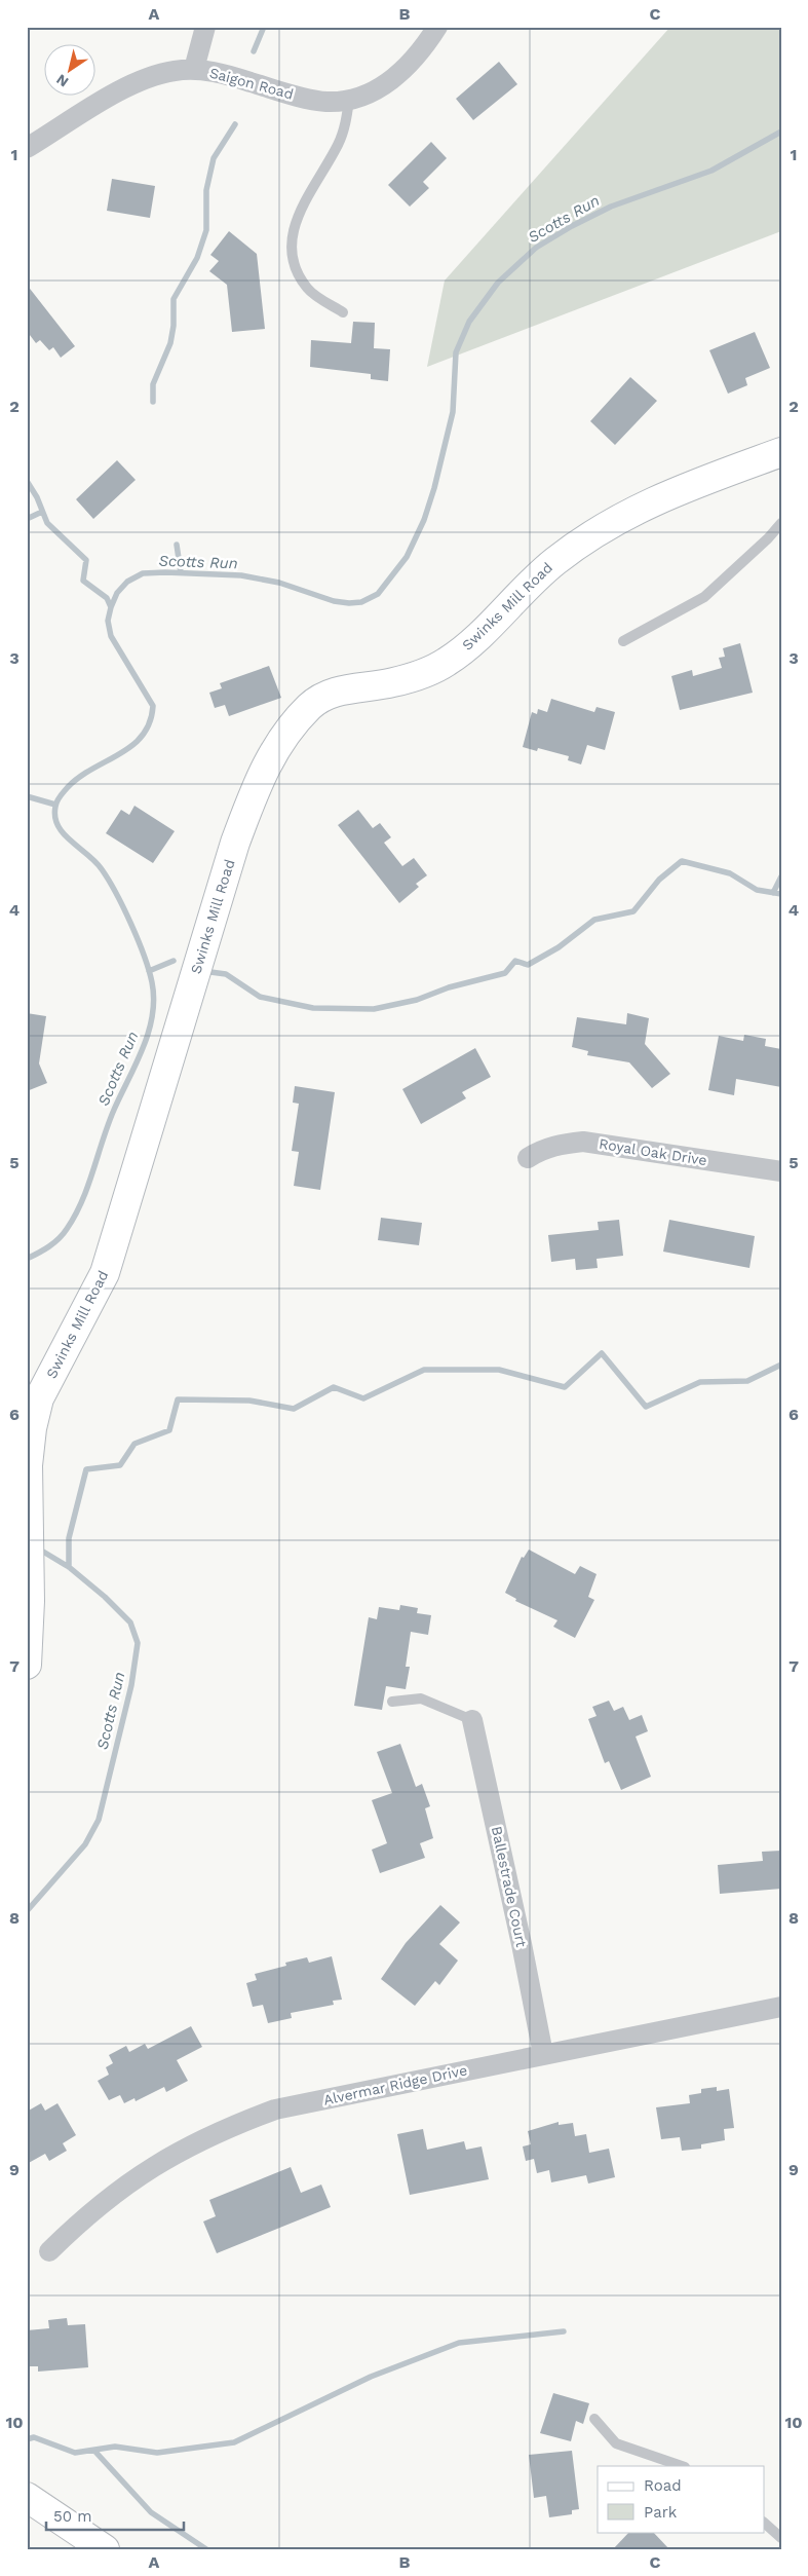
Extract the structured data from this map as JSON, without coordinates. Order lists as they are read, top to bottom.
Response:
{
  "streets": {
    "street": [
      "Saigon Road",
      "Swinks Mill Road",
      "Royal Oak Drive",
      "Ballestrade Court",
      "Alvermar Ridge Drive"
    ]
  },
  "crossings": [
    ["Ballestrade Court", "Alvermar Ridge Drive"]
  ],
  "water": ["Scotts Run"],
  "legend": ["Road", "Park"],
  "scale_bar": "50 m",
  "north": "bottom left",
  "grid": {
    "columns": ["A", "B", "C"],
    "rows": [
      "1",
      "2",
      "3",
      "4",
      "5",
      "6",
      "7",
      "8",
      "9",
      "10"
    ]
  }
}
